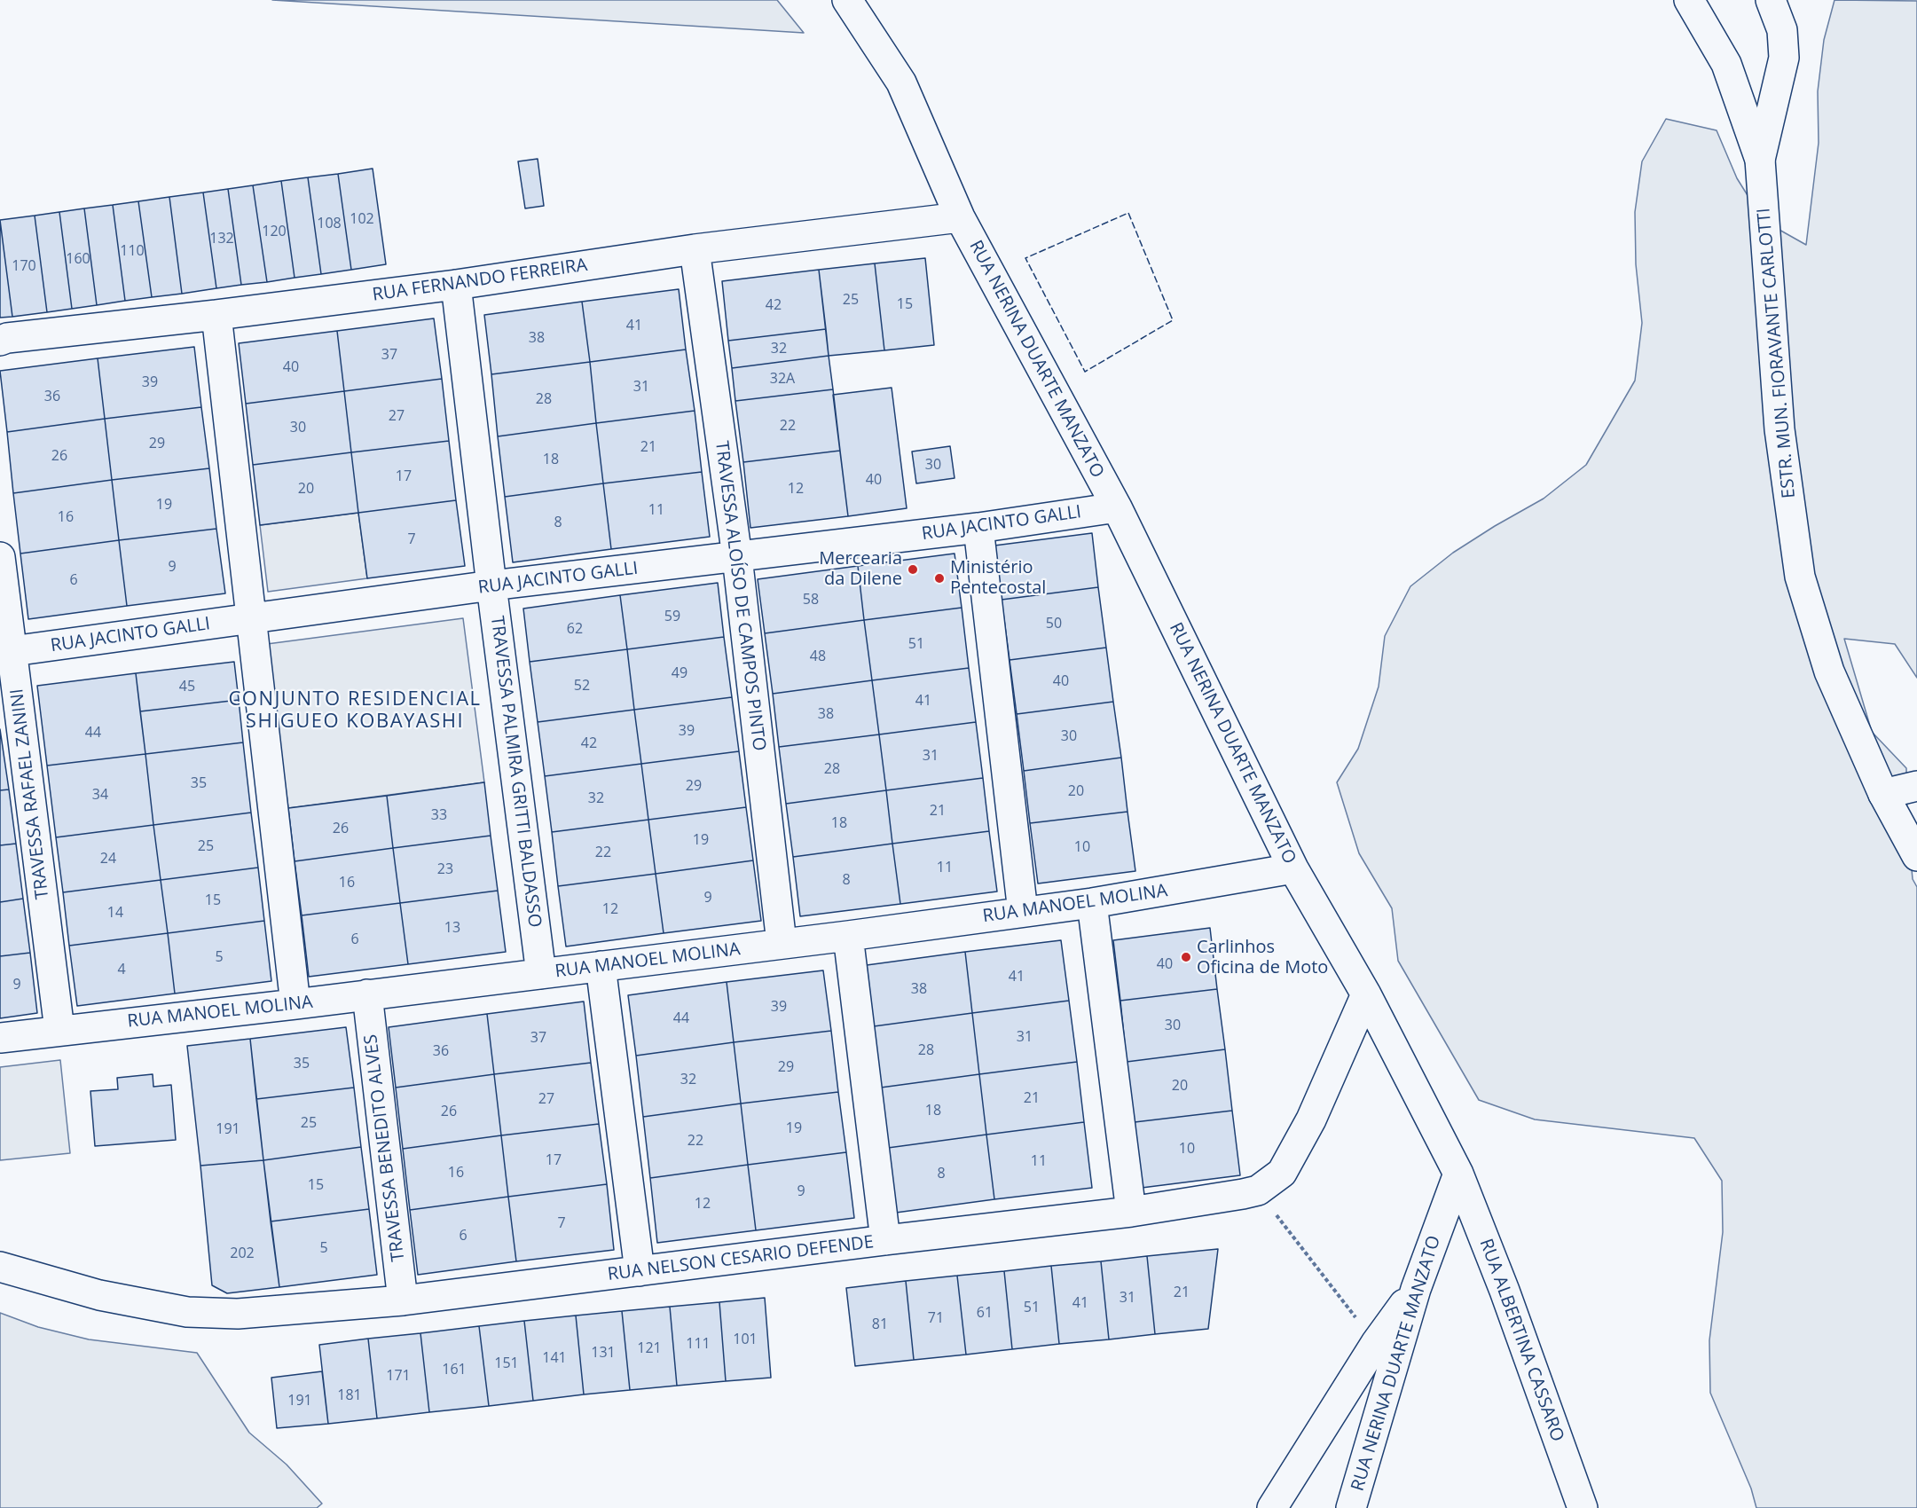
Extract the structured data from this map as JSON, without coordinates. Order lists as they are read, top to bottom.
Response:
{
  "streets": {
    "street": [
      "RUA FERNANDO FERREIRA",
      "ESTR. MUN. FIORAVANTE CARLOTTI",
      "RUA NERINA DUARTE MANZATO",
      "RUA JACINTO GALLI",
      "TRAVESSA ALOÍSO DE CAMPOS PINTO",
      "TRAVESSA PALMIRA GRITTI BALDASSO",
      "TRAVESSA RAFAEL ZANINI",
      "RUA MANOEL MOLINA",
      "TRAVESSA BENEDITO ALVES",
      "RUA NELSON CESARIO DEFENDE",
      "RUA ALBERTINA CASSARO"
    ]
  },
  "crossings": [
    ["RUA FERNANDO FERREIRA", "RUA NERINA DUARTE MANZATO"],
    ["RUA FERNANDO FERREIRA", "TRAVESSA ALOÍSO DE CAMPOS PINTO"],
    ["RUA FERNANDO FERREIRA", "TRAVESSA PALMIRA GRITTI BALDASSO"],
    ["RUA NERINA DUARTE MANZATO", "RUA JACINTO GALLI"],
    ["RUA NERINA DUARTE MANZATO", "RUA MANOEL MOLINA"],
    ["RUA NERINA DUARTE MANZATO", "RUA NELSON CESARIO DEFENDE"],
    ["RUA NERINA DUARTE MANZATO", "RUA ALBERTINA CASSARO"],
    ["RUA JACINTO GALLI", "TRAVESSA ALOÍSO DE CAMPOS PINTO"],
    ["RUA JACINTO GALLI", "TRAVESSA PALMIRA GRITTI BALDASSO"],
    ["RUA JACINTO GALLI", "TRAVESSA RAFAEL ZANINI"],
    ["TRAVESSA ALOÍSO DE CAMPOS PINTO", "RUA MANOEL MOLINA"],
    ["TRAVESSA PALMIRA GRITTI BALDASSO", "RUA MANOEL MOLINA"],
    ["TRAVESSA RAFAEL ZANINI", "RUA MANOEL MOLINA"],
    ["RUA MANOEL MOLINA", "TRAVESSA BENEDITO ALVES"],
    ["TRAVESSA BENEDITO ALVES", "RUA NELSON CESARIO DEFENDE"]
  ],
  "districts": ["CONJUNTO RESIDENCIAL SHIGUEO KOBAYASHI"],
  "places": ["Mercearia da Dilene", "Ministério Pentecostal", "Carlinhos Oficina de Moto"],
  "house_numbers": [
    "102",
    "108",
    "120",
    "132",
    "110",
    "160",
    "170",
    "25",
    "15",
    "42",
    "41",
    "38",
    "32",
    "37",
    "40",
    "32A",
    "39",
    "31",
    "36",
    "28",
    "27",
    "22",
    "30",
    "29",
    "21",
    "26",
    "18",
    "30",
    "17",
    "40",
    "20",
    "12",
    "19",
    "11",
    "16",
    "8",
    "7",
    "9",
    "6",
    "58",
    "59",
    "50",
    "62",
    "51",
    "48",
    "49",
    "40",
    "52",
    "45",
    "41",
    "38",
    "39",
    "44",
    "30",
    "42",
    "31",
    "28",
    "35",
    "29",
    "20",
    "34",
    "32",
    "21",
    "33",
    "18",
    "26",
    "19",
    "25",
    "10",
    "22",
    "24",
    "11",
    "23",
    "8",
    "16",
    "9",
    "15",
    "12",
    "14",
    "13",
    "6",
    "5",
    "40",
    "4",
    "41",
    "9",
    "38",
    "39",
    "44",
    "30",
    "31",
    "37",
    "28",
    "36",
    "35",
    "29",
    "32",
    "20",
    "21",
    "27",
    "18",
    "26",
    "25",
    "19",
    "191",
    "22",
    "10",
    "17",
    "11",
    "16",
    "8",
    "15",
    "9",
    "12",
    "7",
    "6",
    "5",
    "202",
    "21",
    "31",
    "41",
    "51",
    "61",
    "71",
    "81",
    "101",
    "111",
    "121",
    "131",
    "141",
    "151",
    "161",
    "171",
    "181",
    "191"
  ]
}
